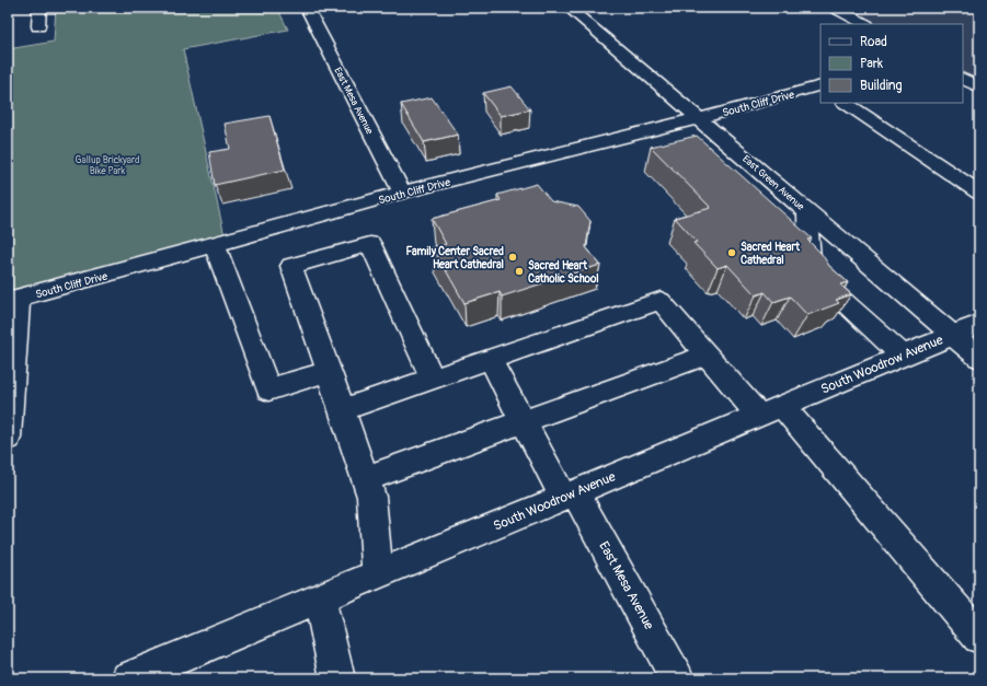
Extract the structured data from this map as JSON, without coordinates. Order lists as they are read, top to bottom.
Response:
{
  "streets": {
    "street": [
      "East Mesa Avenue",
      "South Cliff Drive",
      "East Green Avenue",
      "South Woodrow Avenue"
    ]
  },
  "crossings": [
    ["East Mesa Avenue", "South Cliff Drive"],
    ["East Mesa Avenue", "South Woodrow Avenue"],
    ["South Cliff Drive", "East Green Avenue"],
    ["East Green Avenue", "South Woodrow Avenue"]
  ],
  "parks": ["Gallup Brickyard Bike Park"],
  "places": ["Sacred Heart Cathedral", "Family Center Sacred Heart Cathedral", "Sacred Heart Catholic School"],
  "legend": ["Road", "Park", "Building"]
}
